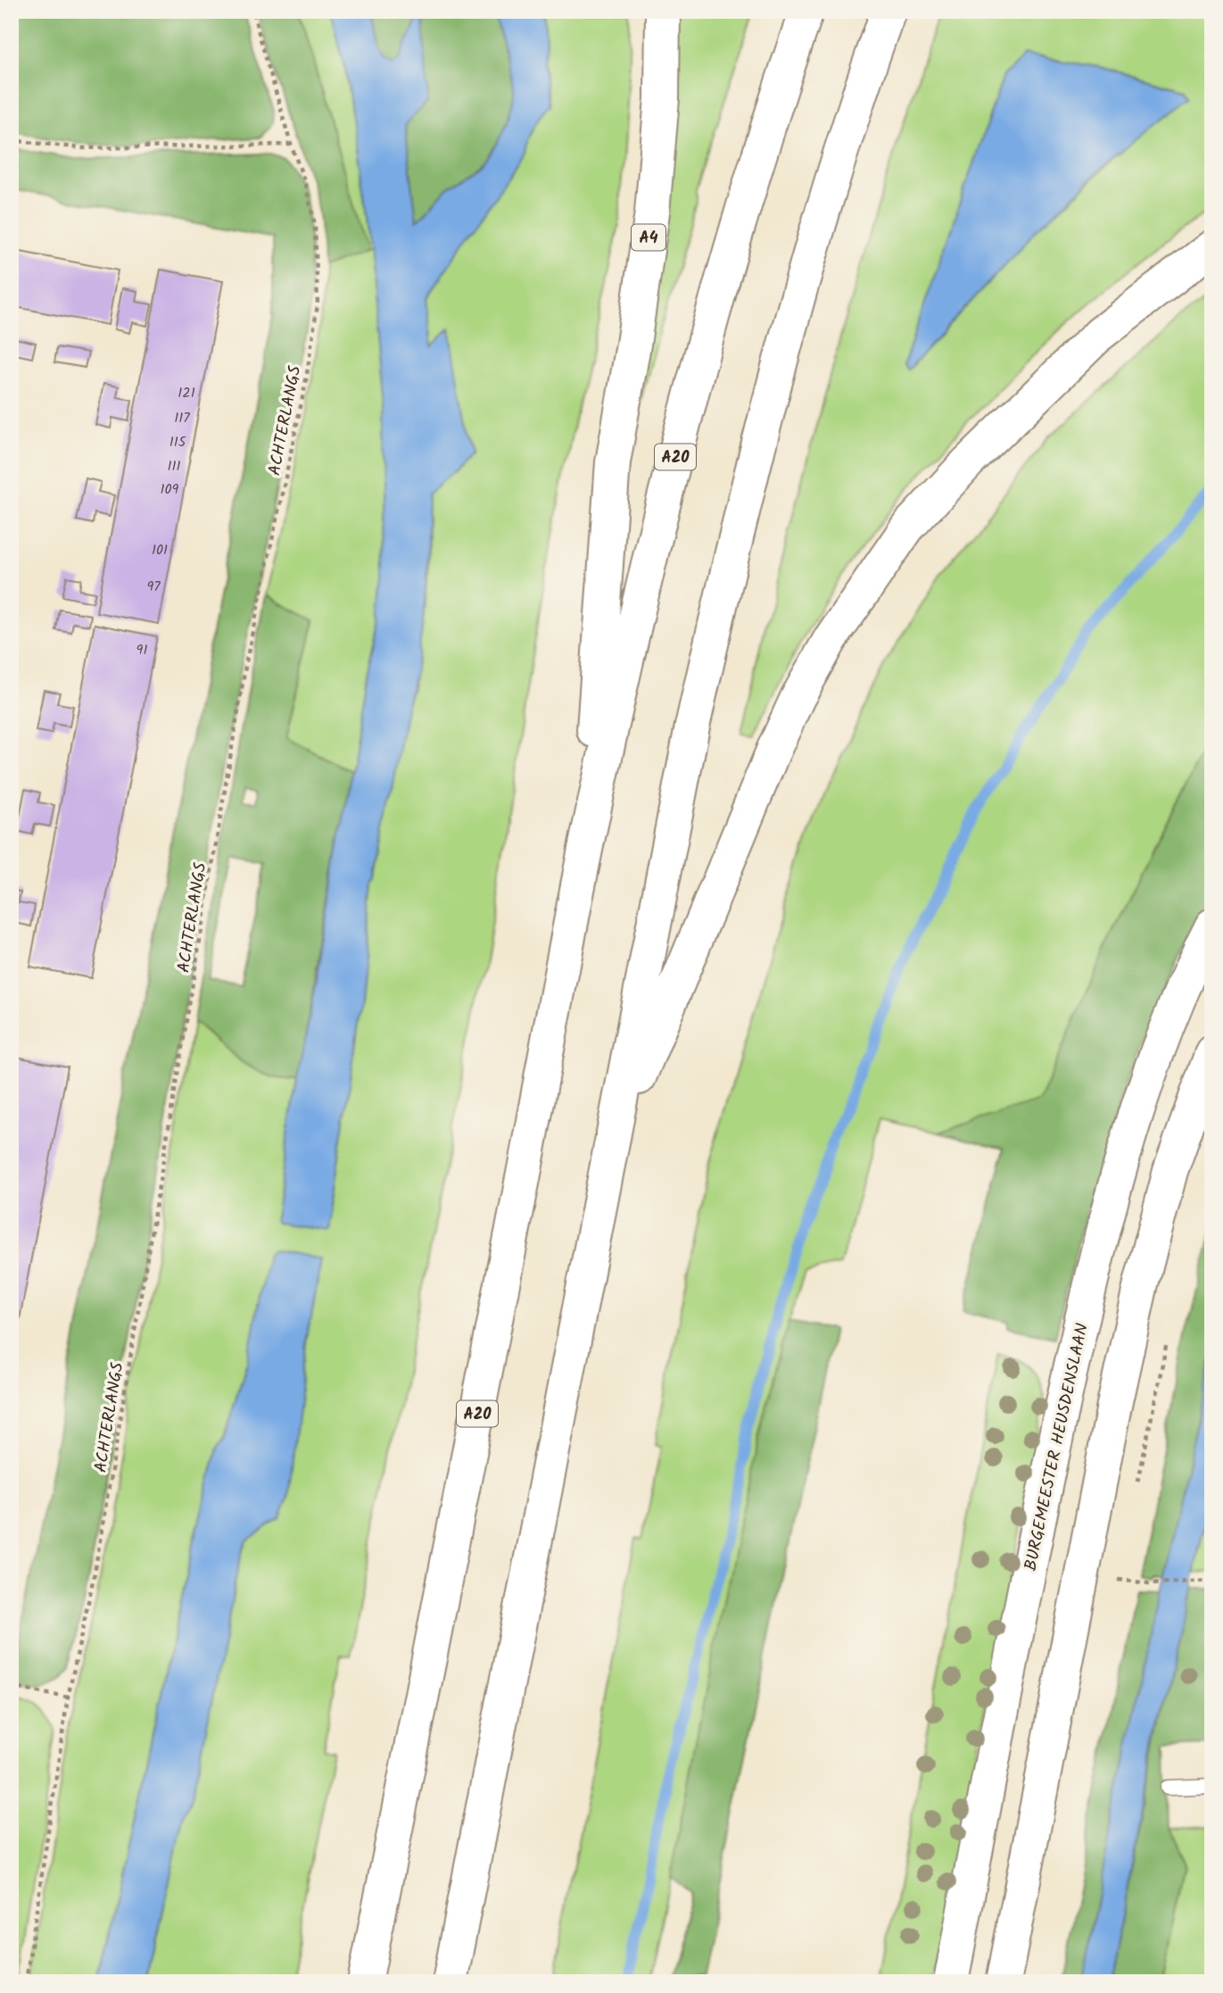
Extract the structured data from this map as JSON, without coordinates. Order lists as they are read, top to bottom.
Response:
{
  "streets": {
    "main road": ["A4", "A20", "BURGEMEESTER HEUSDENSLAAN"],
    "path": ["ACHTERLANGS"]
  },
  "crossings": [
    ["A4", "A20"]
  ],
  "house_numbers": [
    "121",
    "117",
    "115",
    "111",
    "109",
    "101",
    "97",
    "91"
  ]
}
